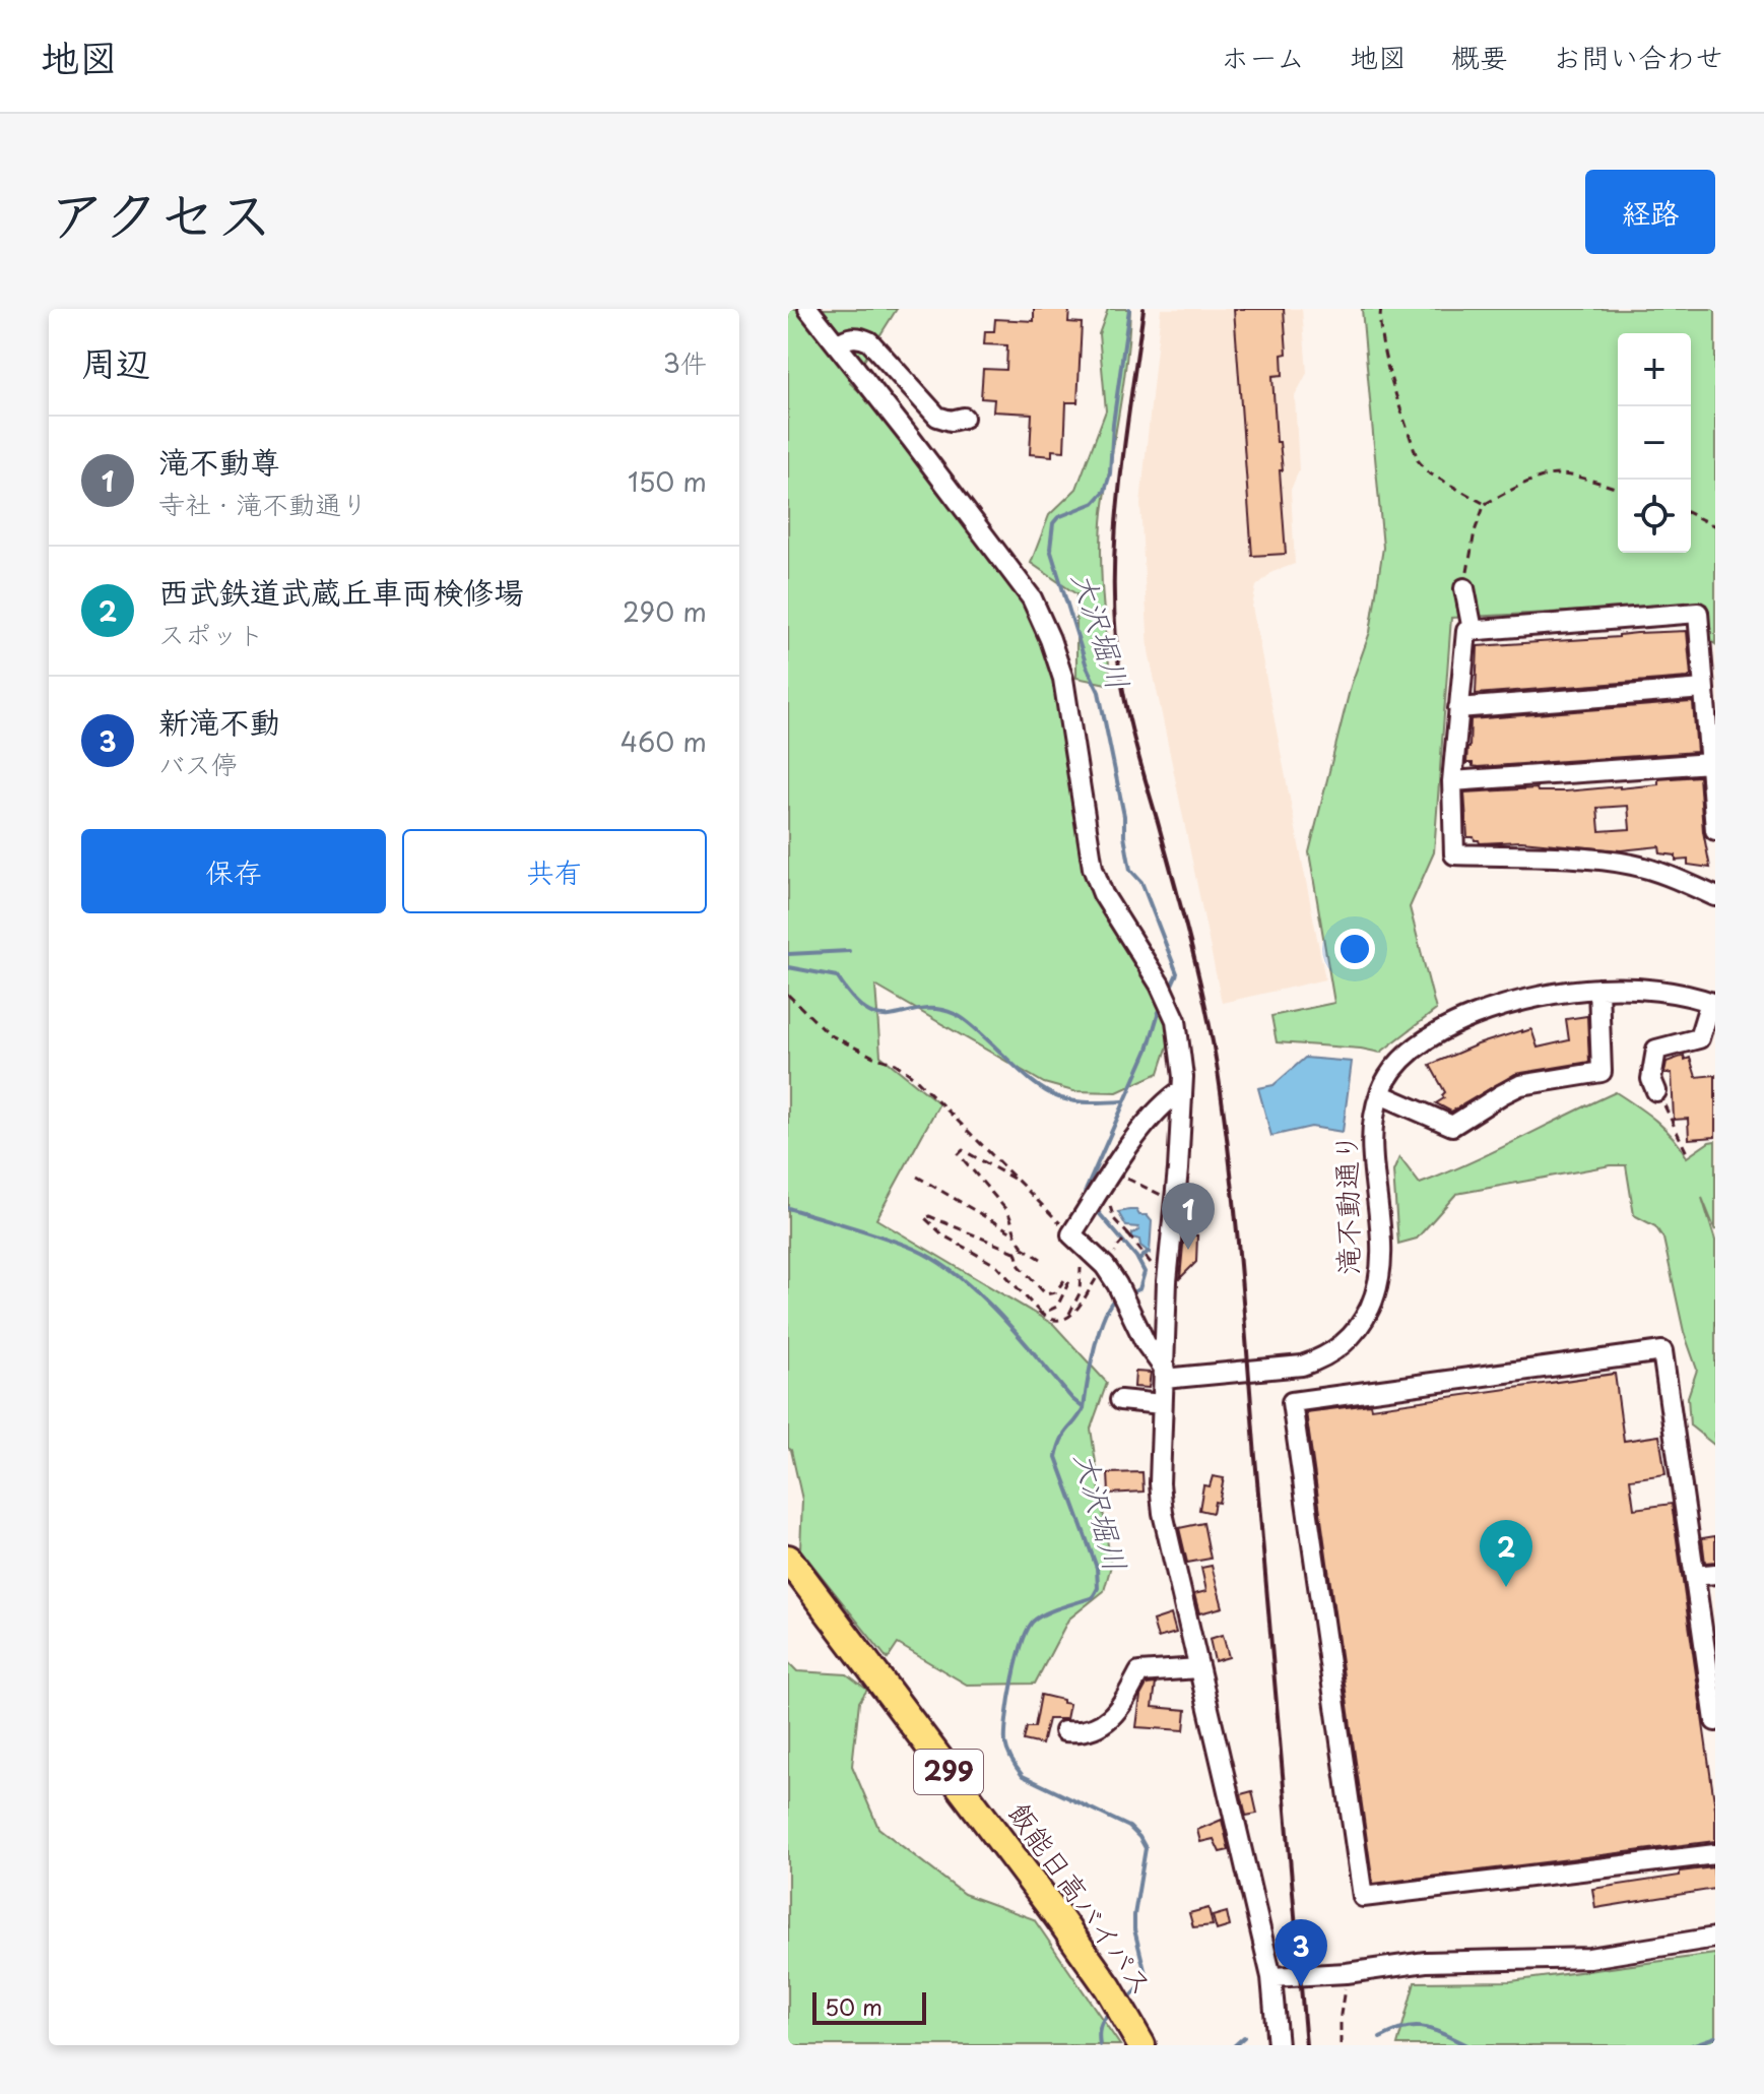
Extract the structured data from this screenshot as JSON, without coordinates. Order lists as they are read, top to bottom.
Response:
{
  "streets": {
    "highway": ["299", "飯能日高バイパス"],
    "street": ["滝不動通り"]
  },
  "water": ["大沢堀川"],
  "scale_bar": "50 m",
  "page": {
    "header": "地図",
    "nav": [
      "ホーム",
      "地図",
      "概要",
      "お問い合わせ"
    ],
    "title": "アクセス",
    "buttons": [
      "経路",
      ["保存", "共有"]
    ],
    "heading": ["周辺", "3件"],
    "map_buttons": ["+", "−"],
    "list": [
      {
        "mark": "1",
        "name": "滝不動尊",
        "note": "寺社 · 滝不動通り",
        "value": "150 m"
      },
      {
        "mark": "2",
        "name": "西武鉄道武蔵丘車両検修場",
        "note": "スポット",
        "value": "290 m"
      },
      {
        "mark": "3",
        "name": "新滝不動",
        "note": "バス停",
        "value": "460 m"
      }
    ],
    "pins": ["1", "2", "3"],
    "scale": "50 m"
  }
}
